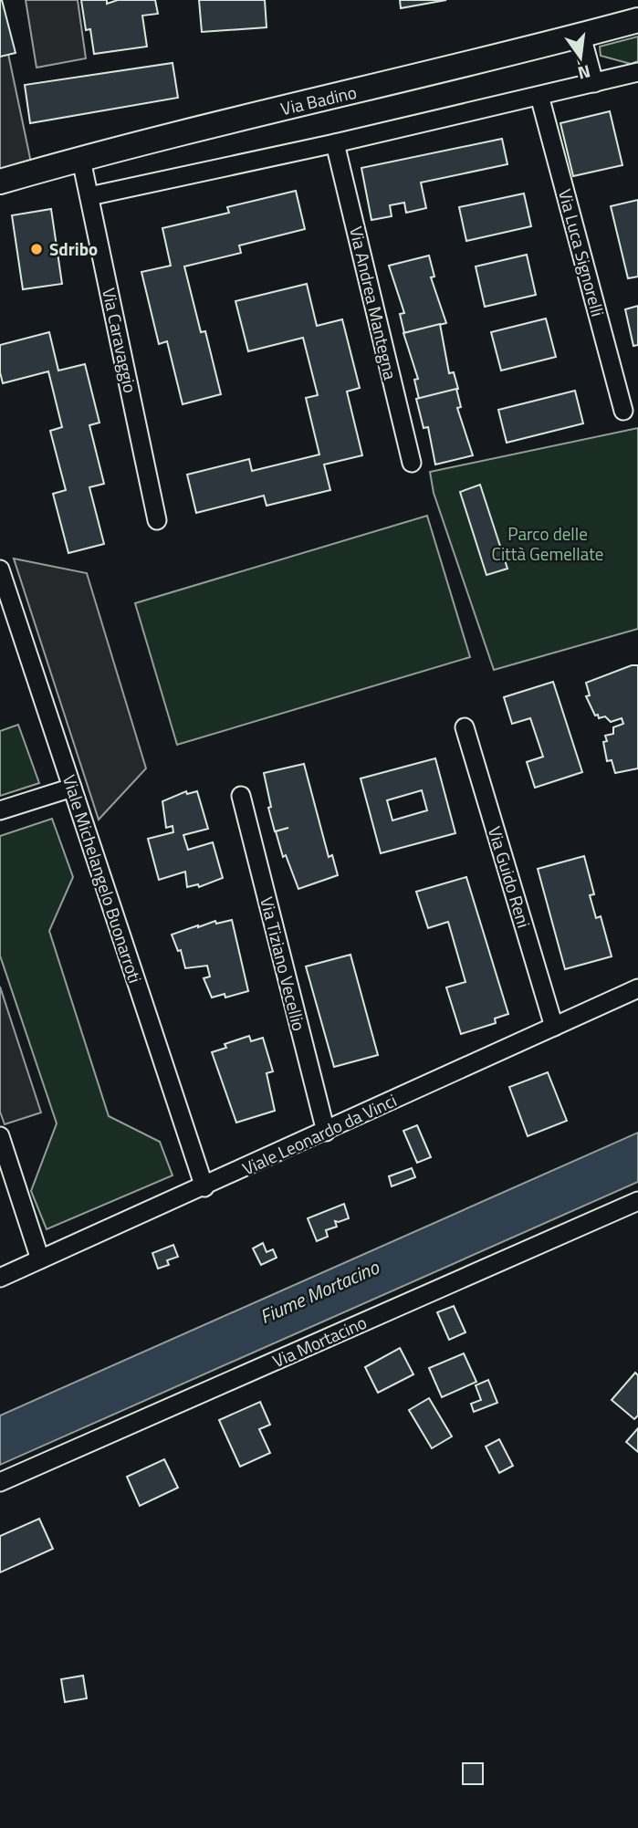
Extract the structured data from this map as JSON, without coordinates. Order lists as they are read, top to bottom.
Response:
{
  "streets": {
    "street": [
      "Via Badino",
      "Via Luca Signorelli",
      "Via Andrea Mantegna",
      "Via Caravaggio",
      "Via Guido Reni",
      "Viale Michelangelo Buonarroti",
      "Via Tiziano Vecellio",
      "Viale Leonardo da Vinci",
      "Via Mortacino"
    ]
  },
  "crossings": [
    ["Via Badino", "Via Caravaggio"],
    ["Via Guido Reni", "Viale Leonardo da Vinci"],
    ["Viale Michelangelo Buonarroti", "Viale Leonardo da Vinci"],
    ["Via Tiziano Vecellio", "Viale Leonardo da Vinci"]
  ],
  "water": ["Fiume Mortacino"],
  "parks": ["Parco delle Città Gemellate"],
  "places": ["Sdribo"],
  "north": "bottom"
}
